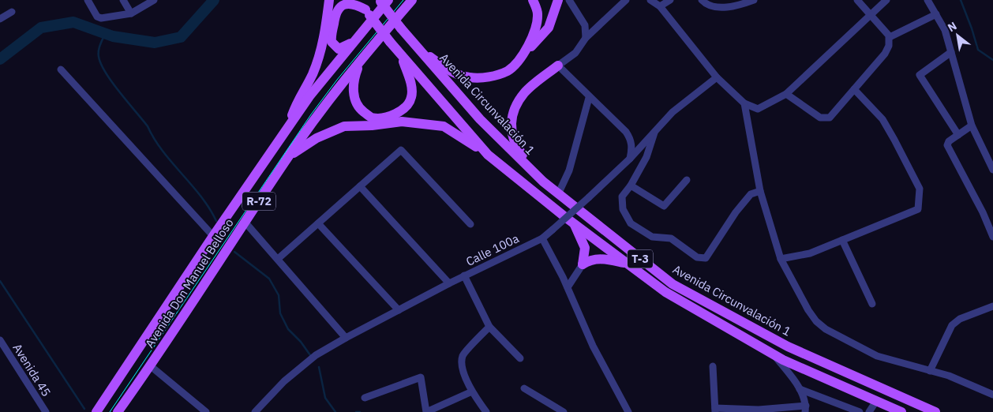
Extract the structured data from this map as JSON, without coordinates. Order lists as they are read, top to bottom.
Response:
{
  "streets": {
    "main road": [
      "Avenida Circunvalación 1",
      "R-72",
      "T-3",
      "Avenida Don Manuel Belloso"
    ],
    "street": ["Calle 100a", "Avenida 45"]
  },
  "crossings": [
    ["Avenida Circunvalación 1", "Avenida Don Manuel Belloso"]
  ],
  "north": "top left"
}
